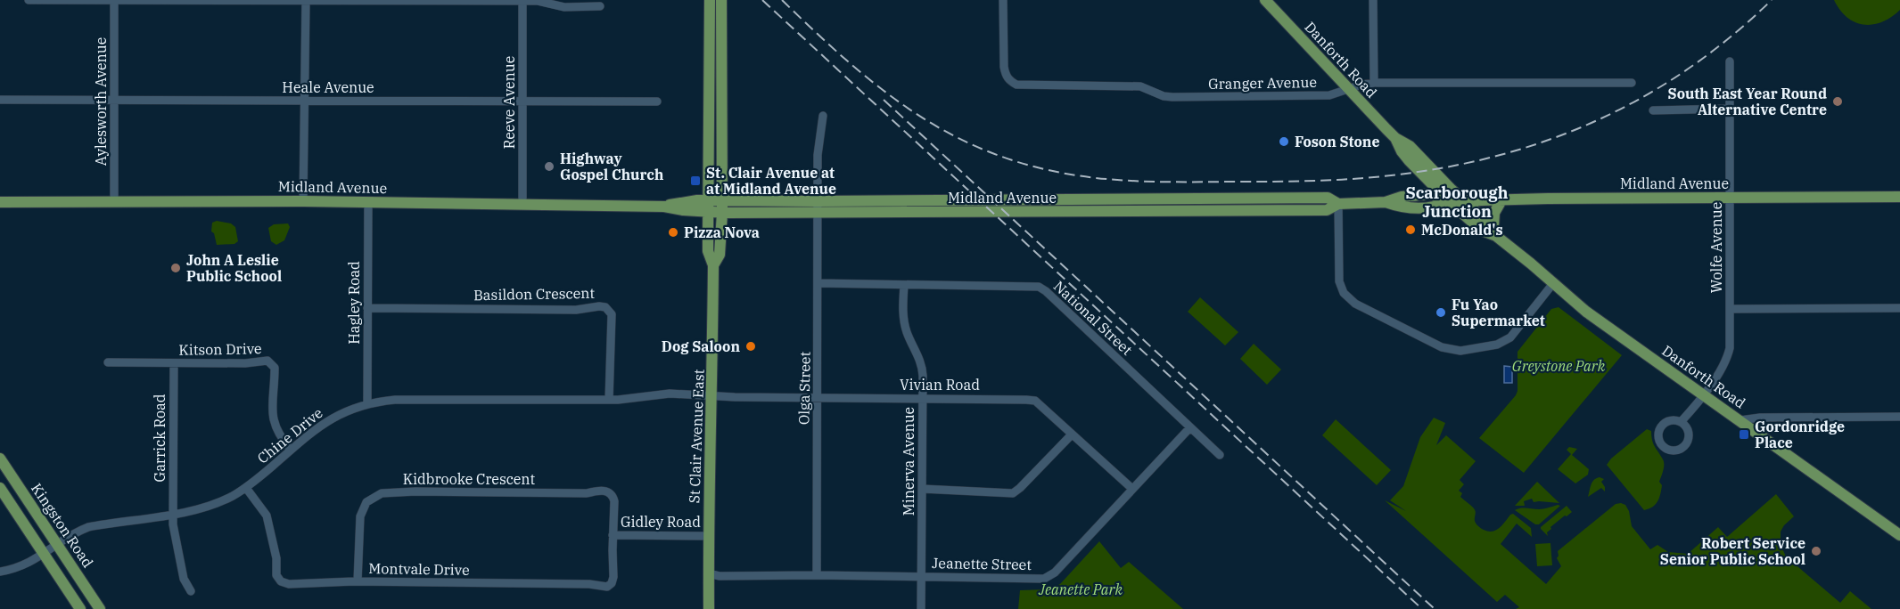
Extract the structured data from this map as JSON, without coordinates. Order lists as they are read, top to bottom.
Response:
{
  "streets": {
    "main road": [
      "Danforth Road",
      "Midland Avenue",
      "St Clair Avenue East",
      "Kingston Road"
    ],
    "street": [
      "Granger Avenue",
      "Heale Avenue",
      "Aylesworth Avenue",
      "Reeve Avenue",
      "Wolfe Avenue",
      "Basildon Crescent",
      "Hagley Road",
      "National Street",
      "Kitson Drive",
      "Vivian Road",
      "Olga Street",
      "Chine Drive",
      "Garrick Road",
      "Minerva Avenue",
      "Kidbrooke Crescent",
      "Gidley Road",
      "Jeanette Street",
      "Montvale Drive"
    ]
  },
  "crossings": [
    ["Danforth Road", "Granger Avenue"],
    ["Danforth Road", "Midland Avenue"],
    ["Danforth Road", "Wolfe Avenue"],
    ["Heale Avenue", "Aylesworth Avenue"],
    ["Heale Avenue", "Reeve Avenue"],
    ["Aylesworth Avenue", "Midland Avenue"],
    ["Reeve Avenue", "Midland Avenue"],
    ["Midland Avenue", "Wolfe Avenue"],
    ["Midland Avenue", "Hagley Road"],
    ["Midland Avenue", "Olga Street"],
    ["Midland Avenue", "St Clair Avenue East"],
    ["Basildon Crescent", "Hagley Road"],
    ["Basildon Crescent", "Chine Drive"],
    ["Hagley Road", "Chine Drive"],
    ["National Street", "Olga Street"],
    ["National Street", "Minerva Avenue"],
    ["National Street", "Jeanette Street"],
    ["Kitson Drive", "Chine Drive"],
    ["Kitson Drive", "Garrick Road"],
    ["Vivian Road", "Olga Street"],
    ["Vivian Road", "Chine Drive"],
    ["Vivian Road", "St Clair Avenue East"],
    ["Vivian Road", "Minerva Avenue"],
    ["Vivian Road", "Jeanette Street"],
    ["Olga Street", "Jeanette Street"],
    ["Chine Drive", "St Clair Avenue East"],
    ["Chine Drive", "Garrick Road"],
    ["Chine Drive", "Kingston Road"],
    ["Chine Drive", "Montvale Drive"],
    ["St Clair Avenue East", "Gidley Road"],
    ["St Clair Avenue East", "Jeanette Street"],
    ["Minerva Avenue", "Jeanette Street"],
    ["Kidbrooke Crescent", "Gidley Road"],
    ["Kidbrooke Crescent", "Montvale Drive"],
    ["Gidley Road", "Montvale Drive"]
  ],
  "districts": ["Scarborough Junction"],
  "parks": ["Greystone Park", "Jeanette Park"],
  "places": {
    "other": [
      "South East Year Round Alternative Centre",
      "Foson Stone",
      "Highway Gospel Church",
      "McDonald's",
      "Pizza Nova",
      "John A Leslie Public School",
      "Fu Yao Supermarket",
      "Dog Saloon",
      "Robert Service Senior Public School"
    ],
    "transit": ["St. Clair Avenue at at Midland Avenue", "Gordonridge Place"]
  }
}
